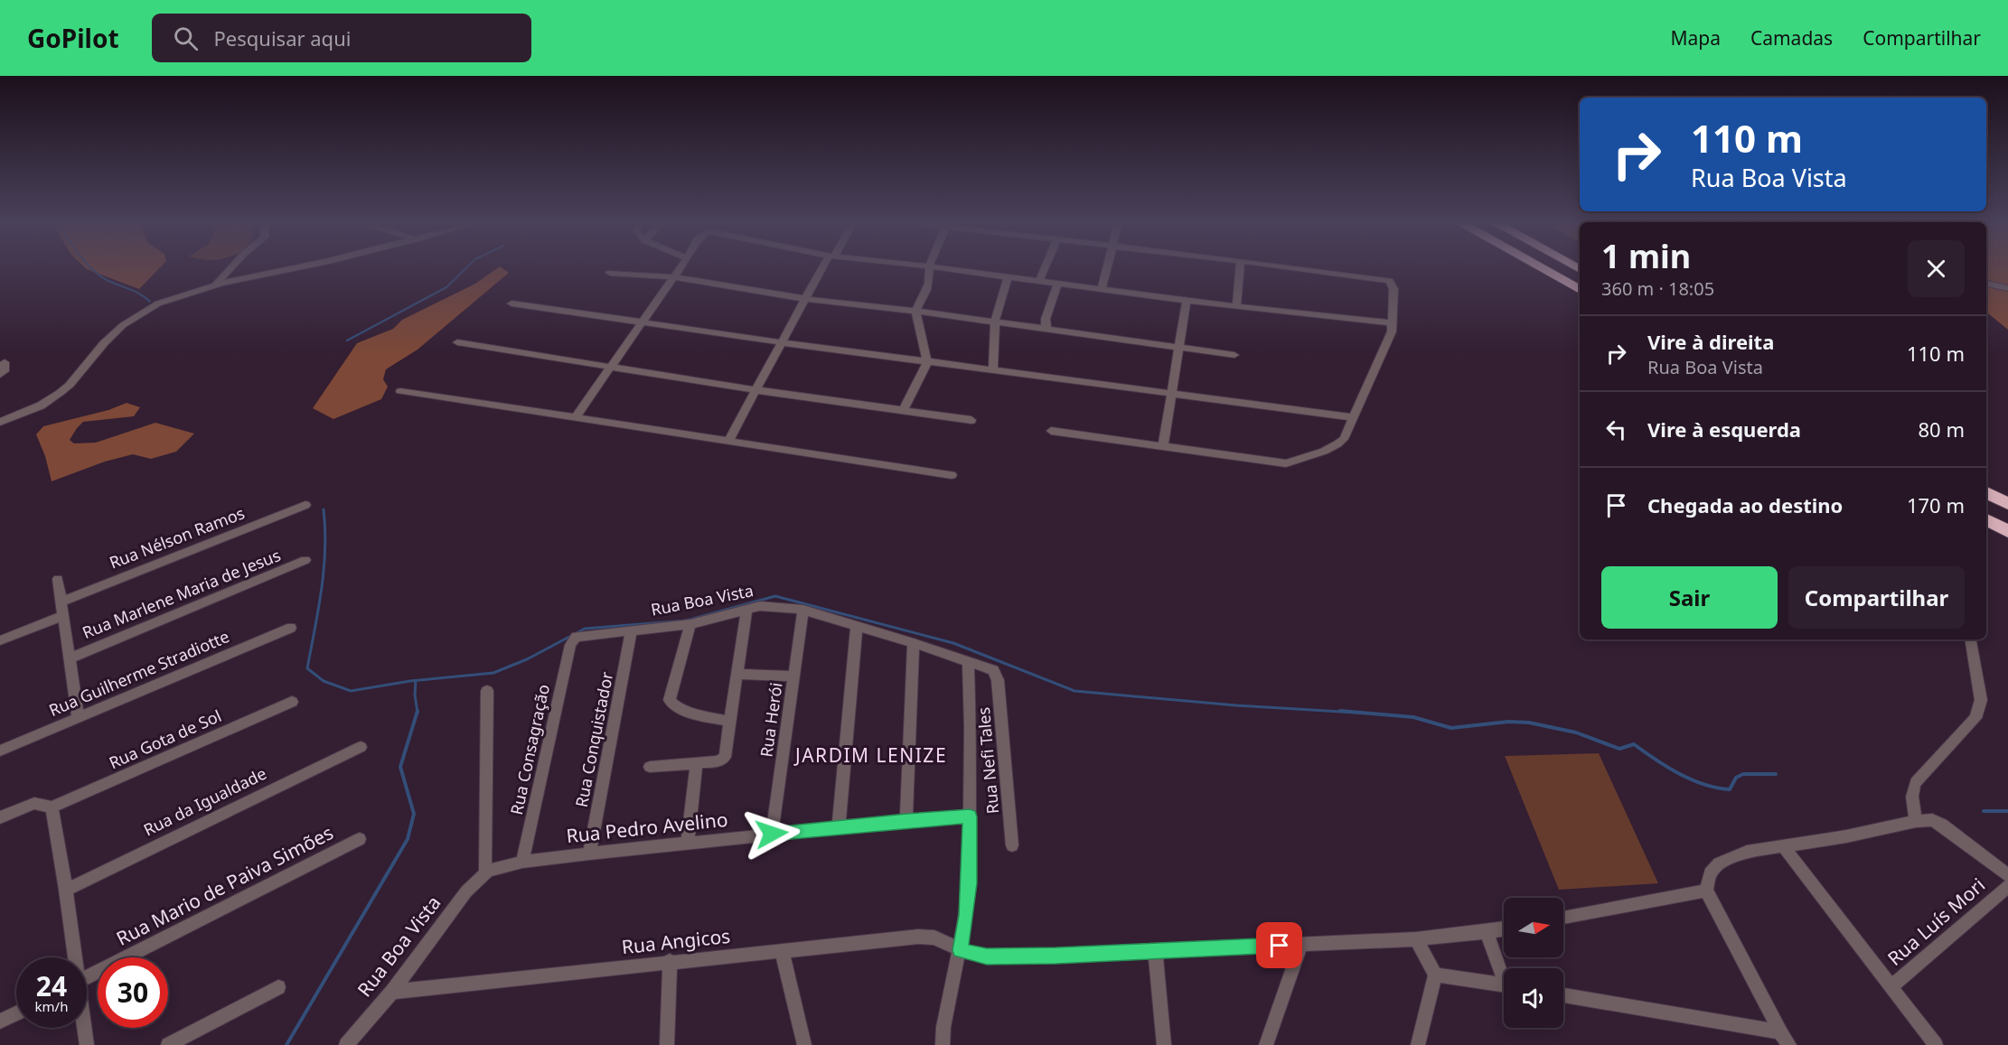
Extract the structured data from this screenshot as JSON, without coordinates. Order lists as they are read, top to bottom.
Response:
{
  "streets": {
    "street": [
      "Rua Nélson Ramos",
      "Rua Marlene Maria de Jesus",
      "Rua Boa Vista",
      "Rua Guilherme Stradiotte",
      "Rua Herói",
      "Rua Gota de Sol",
      "Rua Conquistador",
      "Rua Consagração",
      "Rua Nefi Tales",
      "Rua da Igualdade",
      "Rua Pedro Avelino",
      "Rua Mario de Paiva Simões",
      "Rua Luís Mori",
      "Rua Angicos"
    ]
  },
  "crossings": [
    ["Rua Boa Vista", "Rua Herói"],
    ["Rua Boa Vista", "Rua Conquistador"],
    ["Rua Boa Vista", "Rua Consagração"],
    ["Rua Boa Vista", "Rua Nefi Tales"],
    ["Rua Boa Vista", "Rua Pedro Avelino"],
    ["Rua Boa Vista", "Rua Angicos"],
    ["Rua Herói", "Rua Pedro Avelino"],
    ["Rua Conquistador", "Rua Pedro Avelino"],
    ["Rua Consagração", "Rua Pedro Avelino"]
  ],
  "districts": ["JARDIM LENIZE"],
  "north": "right",
  "page": {
    "header": "GoPilot",
    "search": "Pesquisar aqui",
    "nav": ["Mapa", "Camadas", "Compartilhar"],
    "turn": ["110 m", "Rua Boa Vista"],
    "heading": ["1 min", "360 m · 18:05"],
    "list": [
      {
        "name": "Vire à direita",
        "note": "Rua Boa Vista",
        "value": "110 m"
      },
      {
        "name": "Vire à esquerda",
        "value": "80 m"
      },
      {
        "name": "Chegada ao destino",
        "value": "170 m"
      }
    ],
    "buttons": ["Sair", "Compartilhar"],
    "speed": "24 km/h",
    "limit": "30"
  }
}
